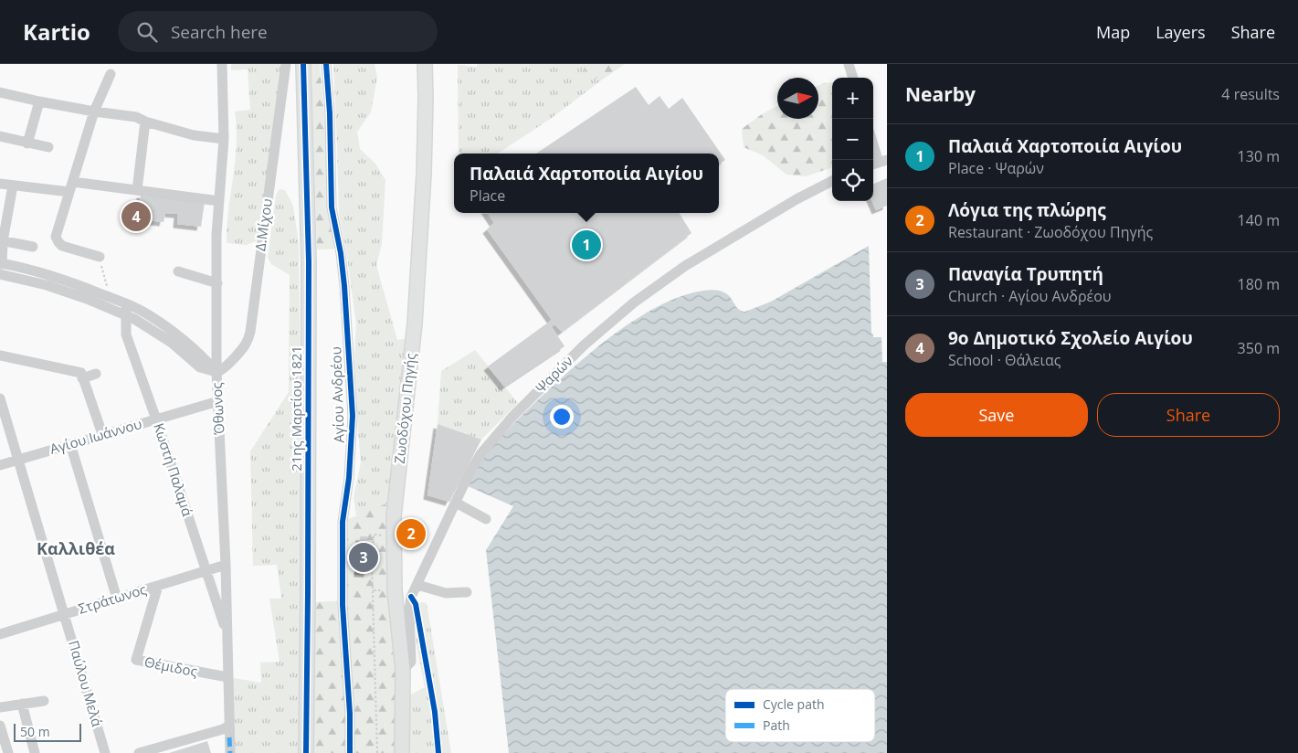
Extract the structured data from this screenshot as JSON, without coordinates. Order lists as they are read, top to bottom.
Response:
{
  "streets": {
    "main road": ["21ης Μαρτίου 1821", "Ζωοδόχου Πηγής"],
    "street": [
      "Δ.Μίχου",
      "Ψαρών",
      "Αγίου Ανδρέου",
      "Όθωνος",
      "Αγίου Ιωάννου",
      "Κωστή Παλαμά",
      "Στράτωνος",
      "Θέμιδος",
      "Παύλου Μελά"
    ]
  },
  "crossings": [
    ["Δ.Μίχου", "Όθωνος"],
    ["Ψαρών", "Ζωοδόχου Πηγής"],
    ["Όθωνος", "Αγίου Ιωάννου"],
    ["Όθωνος", "Κωστή Παλαμά"],
    ["Όθωνος", "Στράτωνος"],
    ["Όθωνος", "Θέμιδος"],
    ["Αγίου Ιωάννου", "Κωστή Παλαμά"],
    ["Αγίου Ιωάννου", "Παύλου Μελά"],
    ["Κωστή Παλαμά", "Στράτωνος"],
    ["Στράτωνος", "Θέμιδος"],
    ["Στράτωνος", "Παύλου Μελά"]
  ],
  "districts": ["Καλλιθέα"],
  "legend": ["Cycle path", "Path"],
  "scale_bar": "50 m",
  "north": "right",
  "page": {
    "header": "Kartio",
    "search": "Search here",
    "nav": ["Map", "Layers", "Share"],
    "heading": ["Nearby", "4 results"],
    "map_buttons": ["+", "−"],
    "list": [
      {
        "mark": "1",
        "name": "Παλαιά Χαρτοποιία Αιγίου",
        "note": "Place · Ψαρών",
        "value": "130 m"
      },
      {
        "mark": "2",
        "name": "Λόγια της πλώρης",
        "note": "Restaurant · Ζωοδόχου Πηγής",
        "value": "140 m"
      },
      {
        "mark": "3",
        "name": "Παναγία Τρυπητή",
        "note": "Church · Αγίου Ανδρέου",
        "value": "180 m"
      },
      {
        "mark": "4",
        "name": "9ο Δημοτικό Σχολείο Αιγίου",
        "note": "School · Θάλειας",
        "value": "350 m"
      }
    ],
    "popup": ["Παλαιά Χαρτοποιία Αιγίου", "Place"],
    "pins": [
      "4",
      "1",
      "2",
      "3"
    ],
    "buttons": ["Save", "Share"],
    "scale": "50 m"
  }
}
